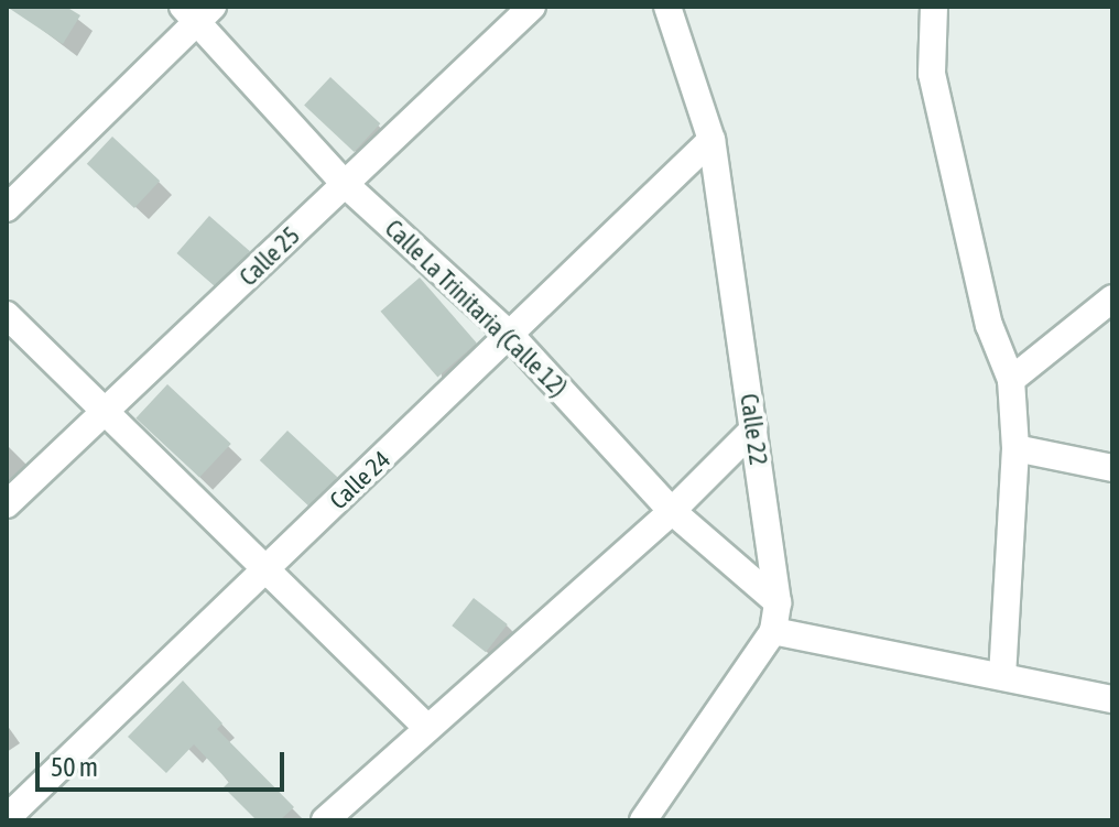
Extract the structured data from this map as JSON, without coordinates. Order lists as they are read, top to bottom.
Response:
{
  "streets": {
    "street": [
      "Calle 25",
      "Calle La Trinitaria (Calle 12)",
      "Calle 22",
      "Calle 24"
    ]
  },
  "crossings": [
    ["Calle 25", "Calle La Trinitaria (Calle 12)"],
    ["Calle La Trinitaria (Calle 12)", "Calle 22"],
    ["Calle La Trinitaria (Calle 12)", "Calle 24"],
    ["Calle 22", "Calle 24"]
  ],
  "scale_bar": "50 m"
}
